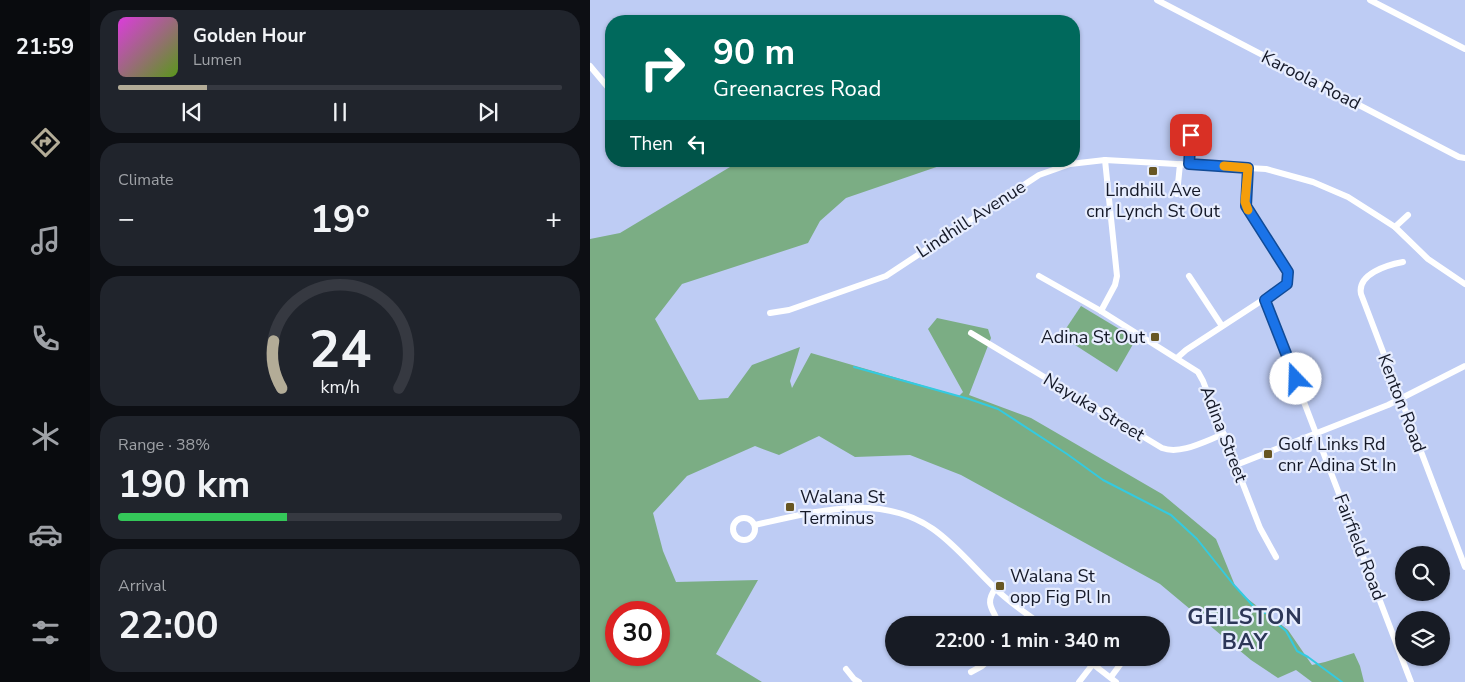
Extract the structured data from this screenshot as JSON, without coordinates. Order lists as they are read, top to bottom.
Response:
{
  "streets": {
    "street": [
      "Karoola Road",
      "Lindhill Avenue",
      "Kenton Road",
      "Nayuka Street",
      "Adina Street",
      "Fairfield Road"
    ]
  },
  "crossings": [
    ["Nayuka Street", "Adina Street"]
  ],
  "districts": ["GEILSTON BAY"],
  "places": {
    "transit": [
      "Lindhill Ave cnr Lynch St Out",
      "Adina St Out",
      "Golf Links Rd cnr Adina St In",
      "Walana St Terminus",
      "Walana St opp Fig Pl In"
    ]
  },
  "page": {
    "tabs": "21:59",
    "turn": ["90 m", "Greenacres Road"],
    "song": ["Golden Hour", "Lumen"],
    "then": "Then",
    "tile": [
      "Climate",
      ["Range · 38%", "190 km"],
      ["Arrival", "22:00"]
    ],
    "heat": ["−", "19°", "+"],
    "limit": "30",
    "trip": "22:00 · 1 min · 340 m",
    "gauge": ["24", "km/h"]
  }
}
